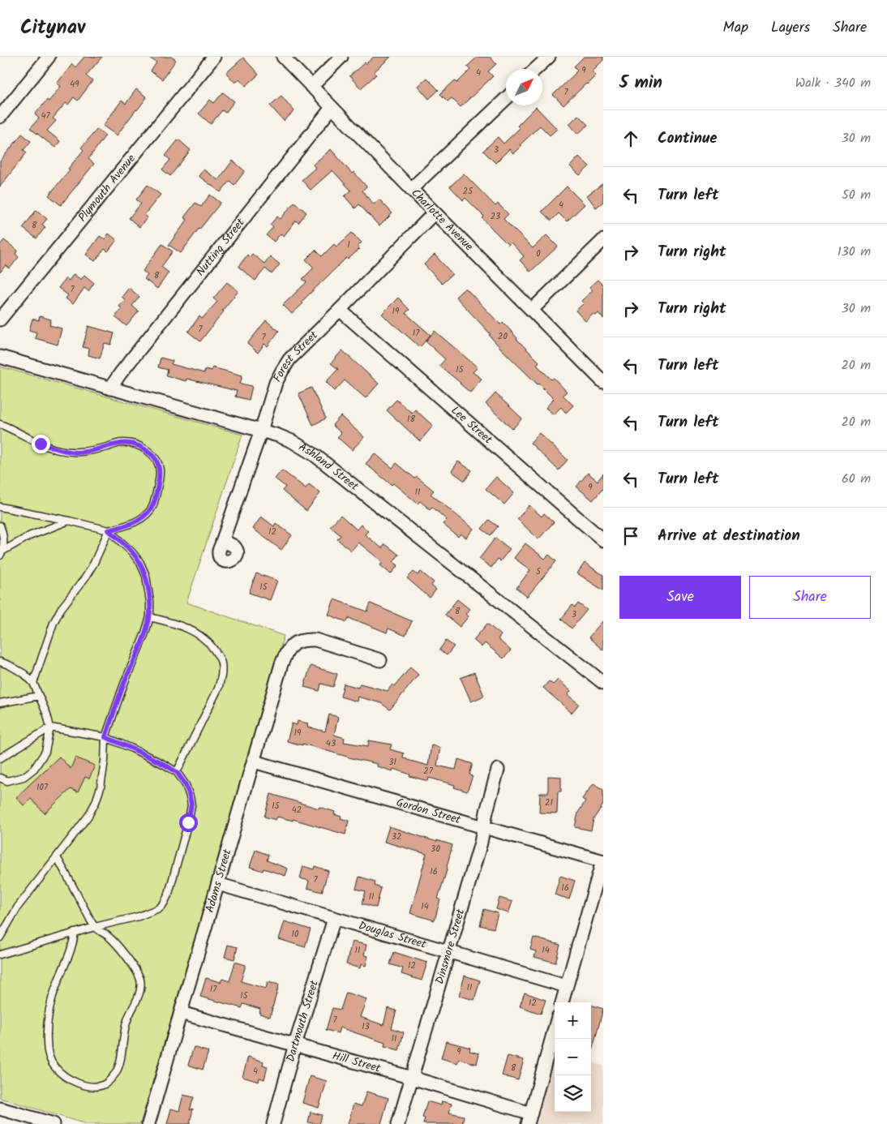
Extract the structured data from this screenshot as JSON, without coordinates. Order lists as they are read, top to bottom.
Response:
{
  "streets": {
    "street": [
      "Plymouth Avenue",
      "Charlotte Avenue",
      "Nutting Street",
      "Forest Street",
      "Lee Street",
      "Ashland Street",
      "Gordon Street",
      "Adams Street",
      "Douglas Street",
      "Dinsmore Street",
      "Dartmouth Street",
      "Hill Street"
    ]
  },
  "crossings": [
    ["Charlotte Avenue", "Nutting Street"],
    ["Charlotte Avenue", "Forest Street"],
    ["Nutting Street", "Ashland Street"],
    ["Forest Street", "Lee Street"],
    ["Forest Street", "Ashland Street"],
    ["Gordon Street", "Adams Street"],
    ["Gordon Street", "Dinsmore Street"],
    ["Adams Street", "Douglas Street"],
    ["Adams Street", "Hill Street"],
    ["Douglas Street", "Dinsmore Street"],
    ["Douglas Street", "Dartmouth Street"],
    ["Dinsmore Street", "Hill Street"],
    ["Dartmouth Street", "Hill Street"]
  ],
  "house_numbers": [
    "9",
    "4",
    "49",
    "7",
    "47",
    "3",
    "25",
    "4",
    "23",
    "8",
    "1",
    "0",
    "8",
    "7",
    "19",
    "7",
    "17",
    "20",
    "7",
    "15",
    "18",
    "9",
    "11",
    "12",
    "5",
    "15",
    "8",
    "3",
    "19",
    "43",
    "31",
    "27",
    "107",
    "21",
    "15",
    "42",
    "32",
    "30",
    "16",
    "7",
    "16",
    "11",
    "14",
    "10",
    "11",
    "14",
    "12",
    "11",
    "17",
    "15",
    "12",
    "7",
    "13",
    "11",
    "9",
    "8",
    "4"
  ],
  "north": "top right",
  "page": {
    "header": "Citynav",
    "nav": ["Map", "Layers", "Share"],
    "heading": ["5 min", "Walk · 340 m"],
    "list": [
      ["Continue", "30 m"],
      ["Turn left", "50 m"],
      ["Turn right", "130 m"],
      ["Turn right", "30 m"],
      ["Turn left", "20 m"],
      ["Turn left", "20 m"],
      ["Turn left", "60 m"],
      "Arrive at destination"
    ],
    "buttons": ["Save", "Share"],
    "map_buttons": ["+", "−"]
  }
}
